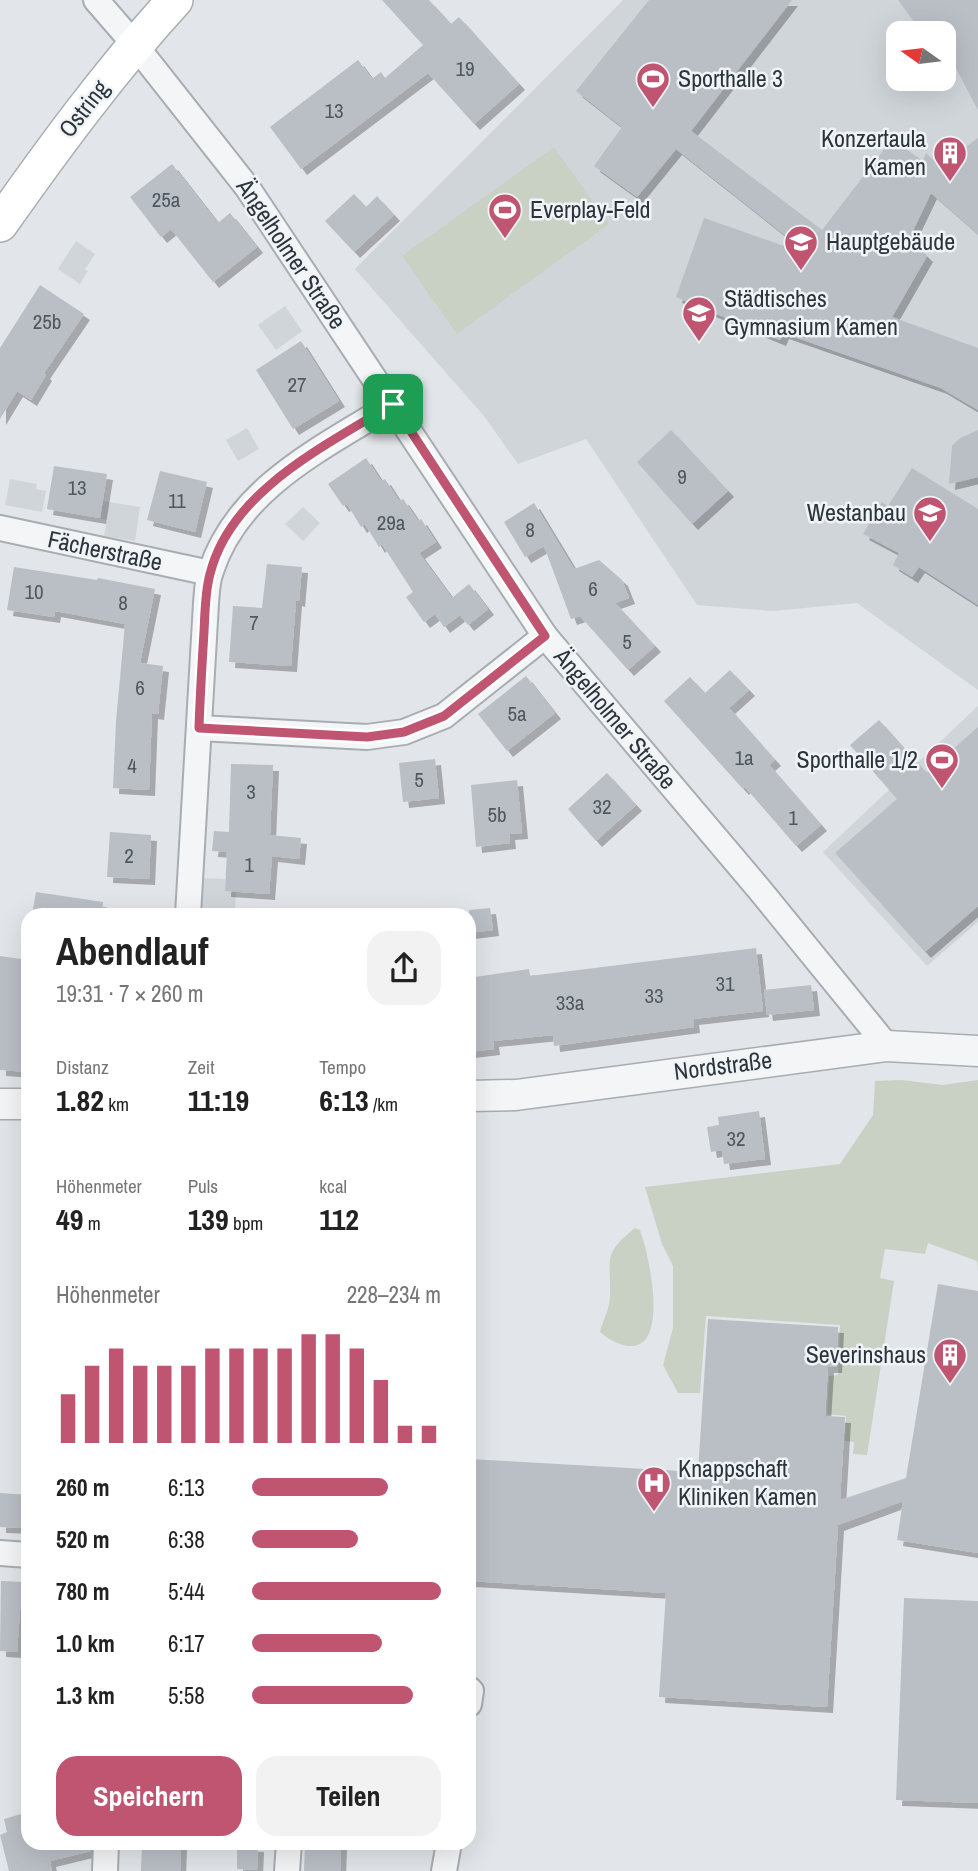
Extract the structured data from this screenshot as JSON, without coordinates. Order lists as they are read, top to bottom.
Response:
{
  "streets": {
    "main road": ["Ostring"],
    "street": ["Ängelholmer Straße", "Fächerstraße", "Nordstraße"]
  },
  "crossings": [
    ["Ostring", "Ängelholmer Straße"],
    ["Ängelholmer Straße", "Nordstraße"]
  ],
  "places": {
    "sports": ["Sporthalle 3", "Everplay-Feld", "Sporthalle 1/2"],
    "building": ["Konzertaula Kamen", "Severinshaus"],
    "school or university": ["Hauptgebäude", "Städtisches Gymnasium Kamen", "Westanbau"],
    "hospital": ["Knappschaft Kliniken Kamen"]
  },
  "house_numbers": [
    "19",
    "13",
    "25a",
    "25b",
    "27",
    "9",
    "13",
    "11",
    "29a",
    "8",
    "6",
    "10",
    "8",
    "7",
    "5",
    "6",
    "5a",
    "1a",
    "4",
    "5",
    "3",
    "32",
    "5b",
    "1",
    "2",
    "1",
    "31",
    "33",
    "33a",
    "32"
  ],
  "north": "left",
  "page": {
    "heading": ["Abendlauf", "19:31 · 7 × 260 m"],
    "stats": [
      ["Distanz", "1.82 km"],
      ["Zeit", "11:19"],
      ["Tempo", "6:13 /km"],
      ["Höhenmeter", "49 m"],
      ["Puls", "139 bpm"],
      ["kcal", "112"]
    ],
    "chart": ["Höhenmeter", "228–234 m"],
    "list": [
      {
        "name": "260 m",
        "note": "6:13"
      },
      {
        "name": "520 m",
        "note": "6:38"
      },
      {
        "name": "780 m",
        "note": "5:44"
      },
      {
        "name": "1.0 km",
        "note": "6:17"
      },
      {
        "name": "1.3 km",
        "note": "5:58"
      }
    ],
    "buttons": ["Speichern", "Teilen"]
  }
}
